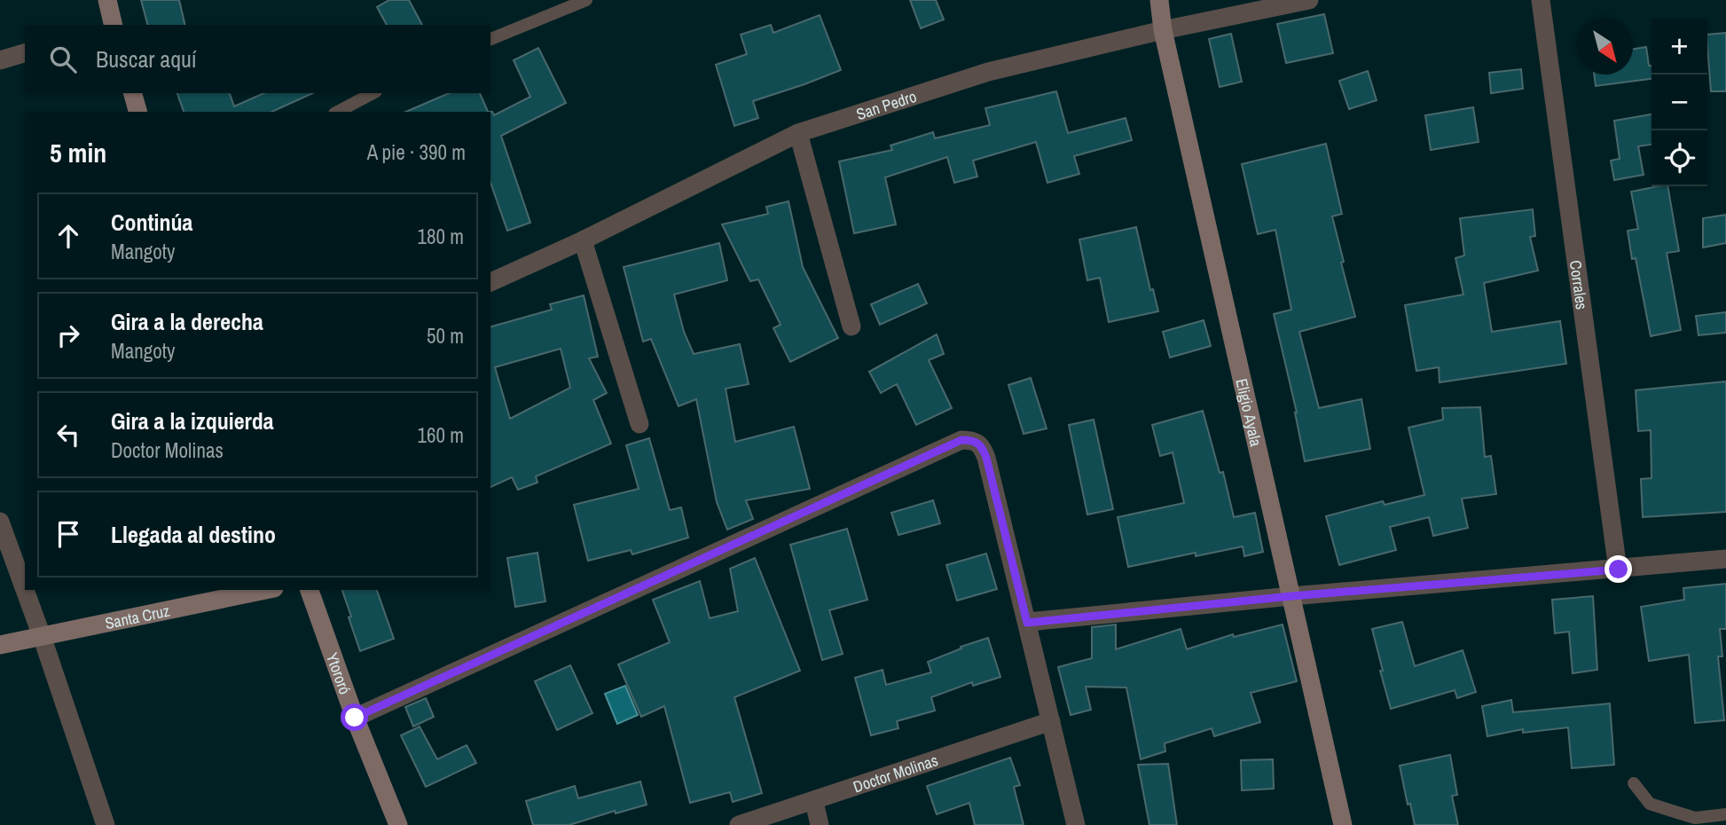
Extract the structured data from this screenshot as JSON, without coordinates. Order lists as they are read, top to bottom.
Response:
{
  "streets": {
    "street": [
      "San Pedro",
      "Corrales",
      "Eligio Ayala",
      "Santa Cruz",
      "Ytororó",
      "Doctor Molinas"
    ]
  },
  "crossings": [
    ["San Pedro", "Eligio Ayala"]
  ],
  "north": "bottom right",
  "page": {
    "map_buttons": ["+", "−"],
    "search": "Buscar aquí",
    "heading": ["5 min", "A pie · 390 m"],
    "list": [
      ["Continúa", "Mangoty", "180 m"],
      ["Gira a la derecha", "Mangoty", "50 m"],
      ["Gira a la izquierda", "Doctor Molinas", "160 m"],
      "Llegada al destino"
    ]
  }
}
